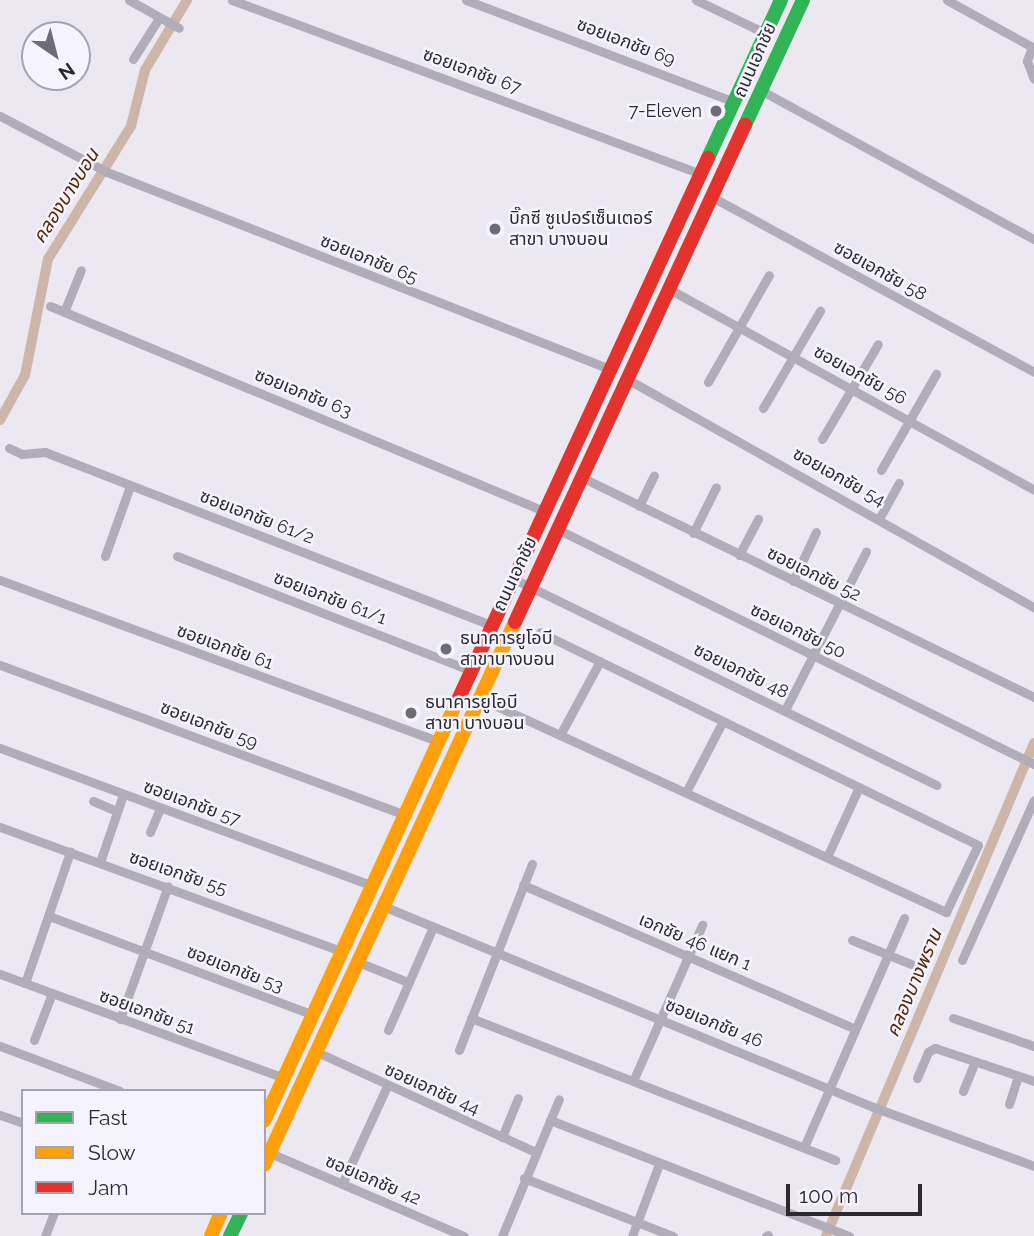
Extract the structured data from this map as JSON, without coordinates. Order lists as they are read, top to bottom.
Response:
{
  "streets": {
    "main road": ["ถนนเอกชัย"],
    "street": [
      "ซอยเอกชัย 69",
      "ซอยเอกชัย 67",
      "ซอยเอกชัย 65",
      "ซอยเอกชัย 58",
      "ซอยเอกชัย 56",
      "ซอยเอกชัย 63",
      "ซอยเอกชัย 54",
      "ซอยเอกชัย 61/2",
      "ซอยเอกชัย 52",
      "ซอยเอกชัย 61/1",
      "ซอยเอกชัย 50",
      "ซอยเอกชัย 61",
      "ซอยเอกชัย 48",
      "ซอยเอกชัย 59",
      "ซอยเอกชัย 57",
      "ซอยเอกชัย 55",
      "เอกชัย 46 แยก 1",
      "ซอยเอกชัย 53",
      "ซอยเอกชัย 51",
      "ซอยเอกชัย 46",
      "ซอยเอกชัย 44",
      "ซอยเอกชัย 42"
    ]
  },
  "crossings": [
    ["ซอยเอกชัย 69", "ถนนเอกชัย"],
    ["ถนนเอกชัย", "ซอยเอกชัย 67"],
    ["ถนนเอกชัย", "ซอยเอกชัย 65"],
    ["ถนนเอกชัย", "ซอยเอกชัย 58"],
    ["ถนนเอกชัย", "ซอยเอกชัย 56"],
    ["ถนนเอกชัย", "ซอยเอกชัย 63"],
    ["ถนนเอกชัย", "ซอยเอกชัย 54"],
    ["ถนนเอกชัย", "ซอยเอกชัย 61/2"],
    ["ถนนเอกชัย", "ซอยเอกชัย 52"],
    ["ถนนเอกชัย", "ซอยเอกชัย 61/1"],
    ["ถนนเอกชัย", "ซอยเอกชัย 50"],
    ["ถนนเอกชัย", "ซอยเอกชัย 61"],
    ["ถนนเอกชัย", "ซอยเอกชัย 48"],
    ["ถนนเอกชัย", "ซอยเอกชัย 59"],
    ["ถนนเอกชัย", "ซอยเอกชัย 57"],
    ["ถนนเอกชัย", "ซอยเอกชัย 55"],
    ["ถนนเอกชัย", "ซอยเอกชัย 53"],
    ["ถนนเอกชัย", "ซอยเอกชัย 51"],
    ["ถนนเอกชัย", "ซอยเอกชัย 46"],
    ["ถนนเอกชัย", "ซอยเอกชัย 44"],
    ["ถนนเอกชัย", "ซอยเอกชัย 42"]
  ],
  "water": ["คลองบางบอน", "คลองบางพราน"],
  "places": [
    "7-Eleven",
    "บิ๊กซี ซูเปอร์เซ็นเตอร์ สาขา บางบอน",
    "ธนาคารยูโอบี สาขาบางบอน",
    "ธนาคารยูโอบี สาขา บางบอน"
  ],
  "legend": ["Fast", "Slow", "Jam"],
  "scale_bar": "100 m",
  "north": "bottom right"
}
